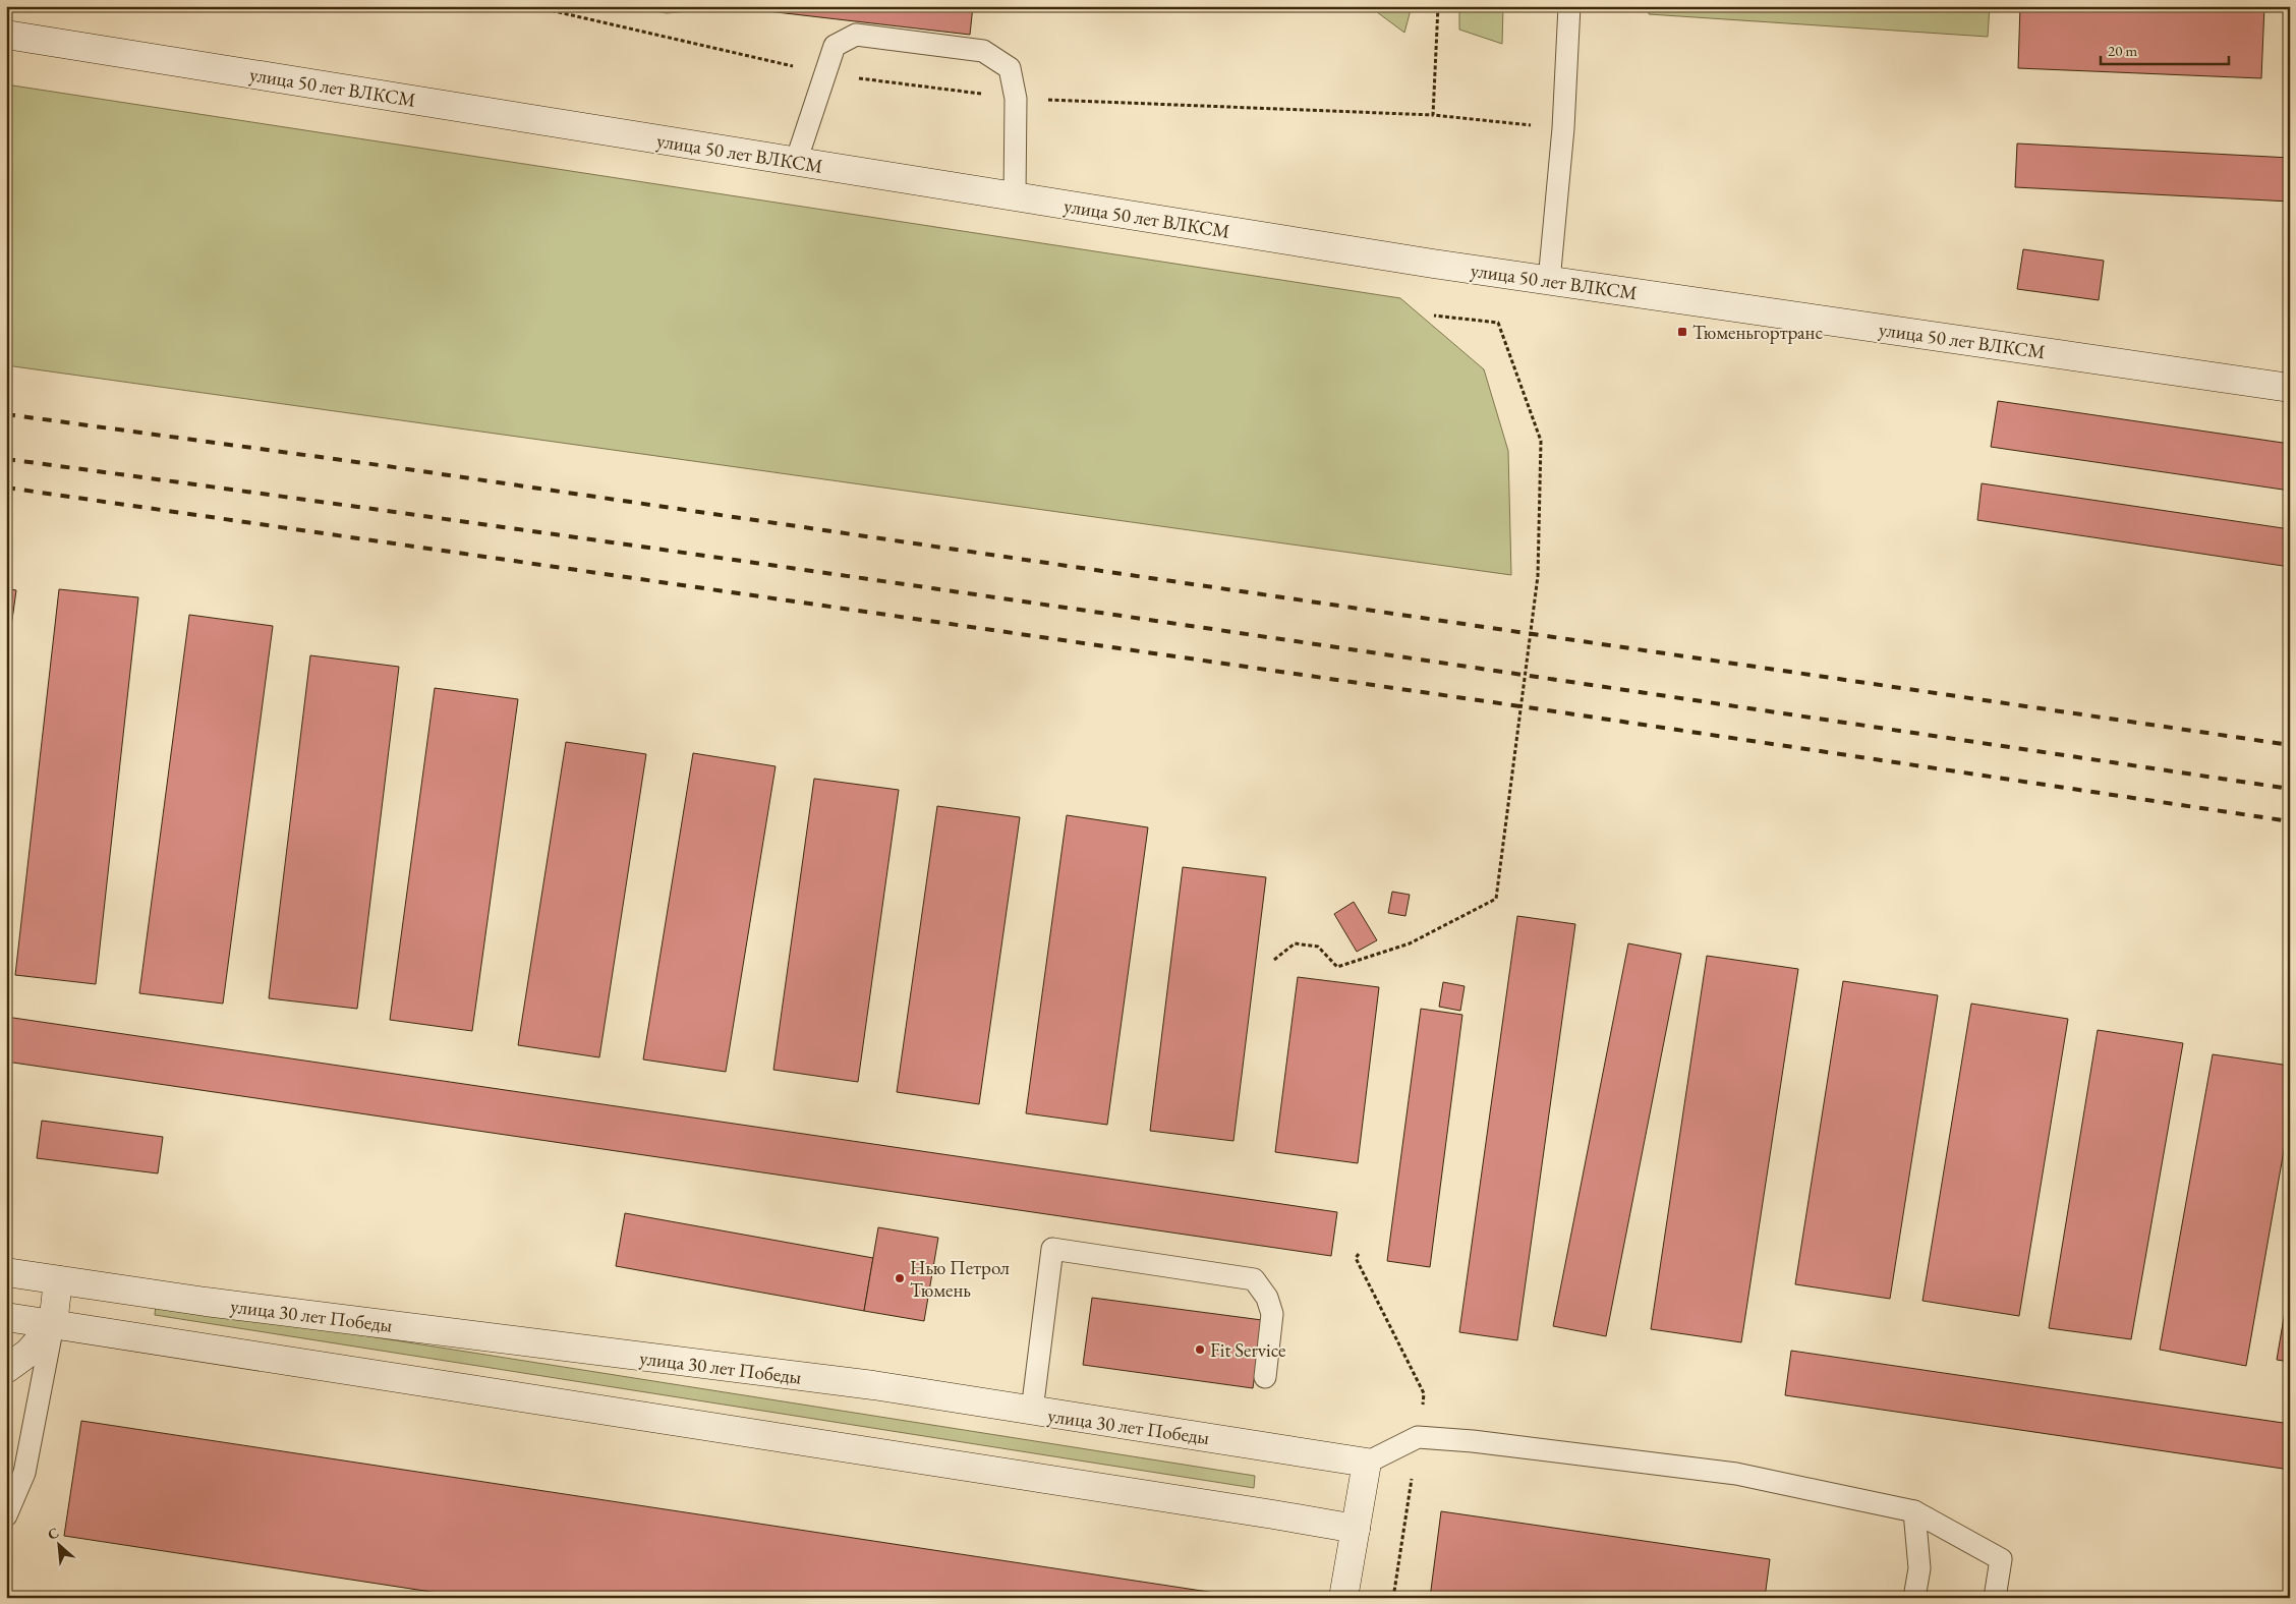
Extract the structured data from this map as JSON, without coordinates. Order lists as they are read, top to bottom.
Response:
{
  "streets": {
    "street": ["улица 50 лет ВЛКСМ", "улица 30 лет Победы"]
  },
  "places": {
    "transit": ["Тюменьгортранс"],
    "other": ["Нью Петрол Тюмень", "Fit Service"]
  },
  "scale_bar": "20 m",
  "north": "top left"
}
